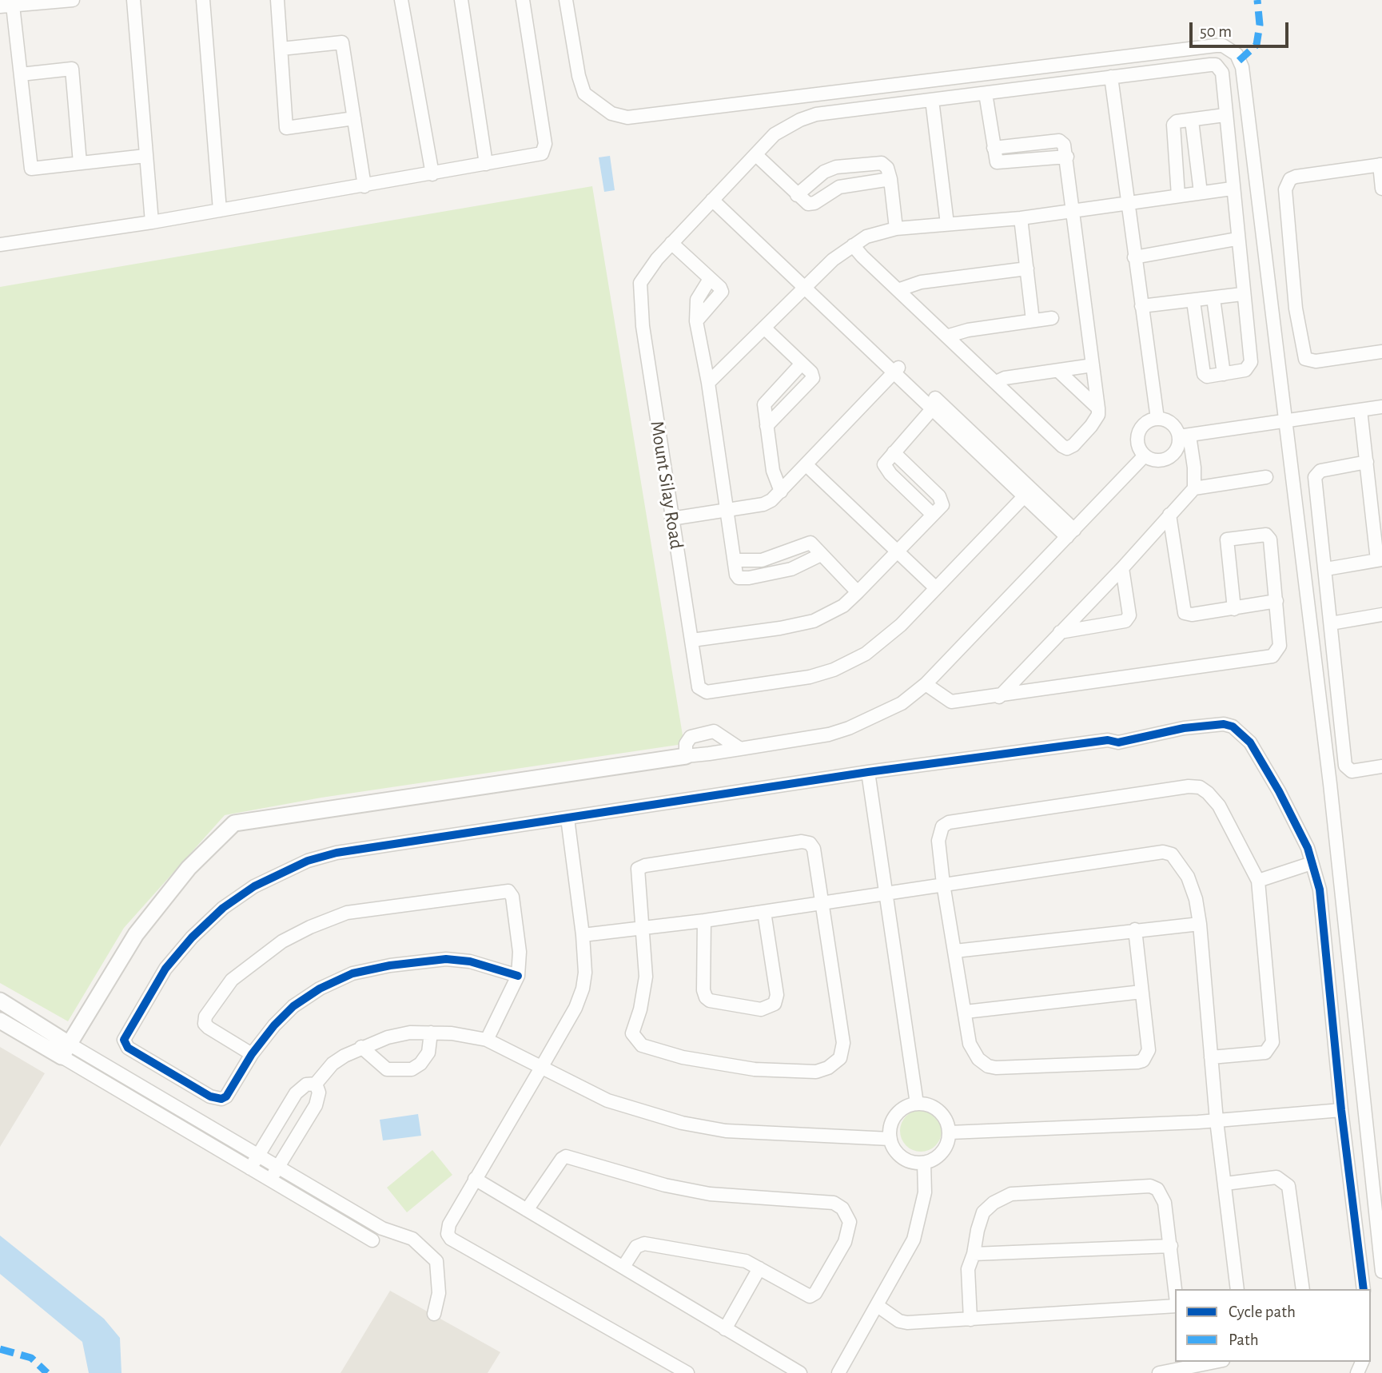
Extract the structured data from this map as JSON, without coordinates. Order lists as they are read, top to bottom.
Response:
{
  "streets": {
    "street": ["Mount Silay Road"]
  },
  "legend": ["Cycle path", "Path"],
  "scale_bar": "50 m"
}
